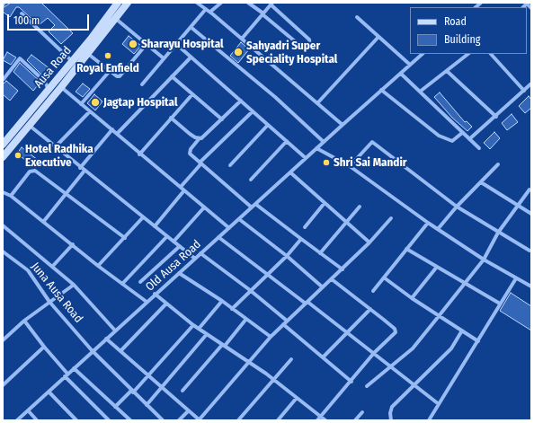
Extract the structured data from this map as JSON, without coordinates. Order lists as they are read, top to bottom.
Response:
{
  "streets": {
    "main road": ["Ausa Road"],
    "street": ["Old Ausa Road", "Juna Ausa Road"]
  },
  "crossings": [
    ["Old Ausa Road", "Juna Ausa Road"]
  ],
  "places": [
    "Sharayu Hospital",
    "Sahyadri Super Speciality Hospital",
    "Royal Enfield",
    "Jagtap Hospital",
    "Hotel Radhika Executive",
    "Shri Sai Mandir"
  ],
  "legend": ["Road", "Building"],
  "scale_bar": "100 m"
}
